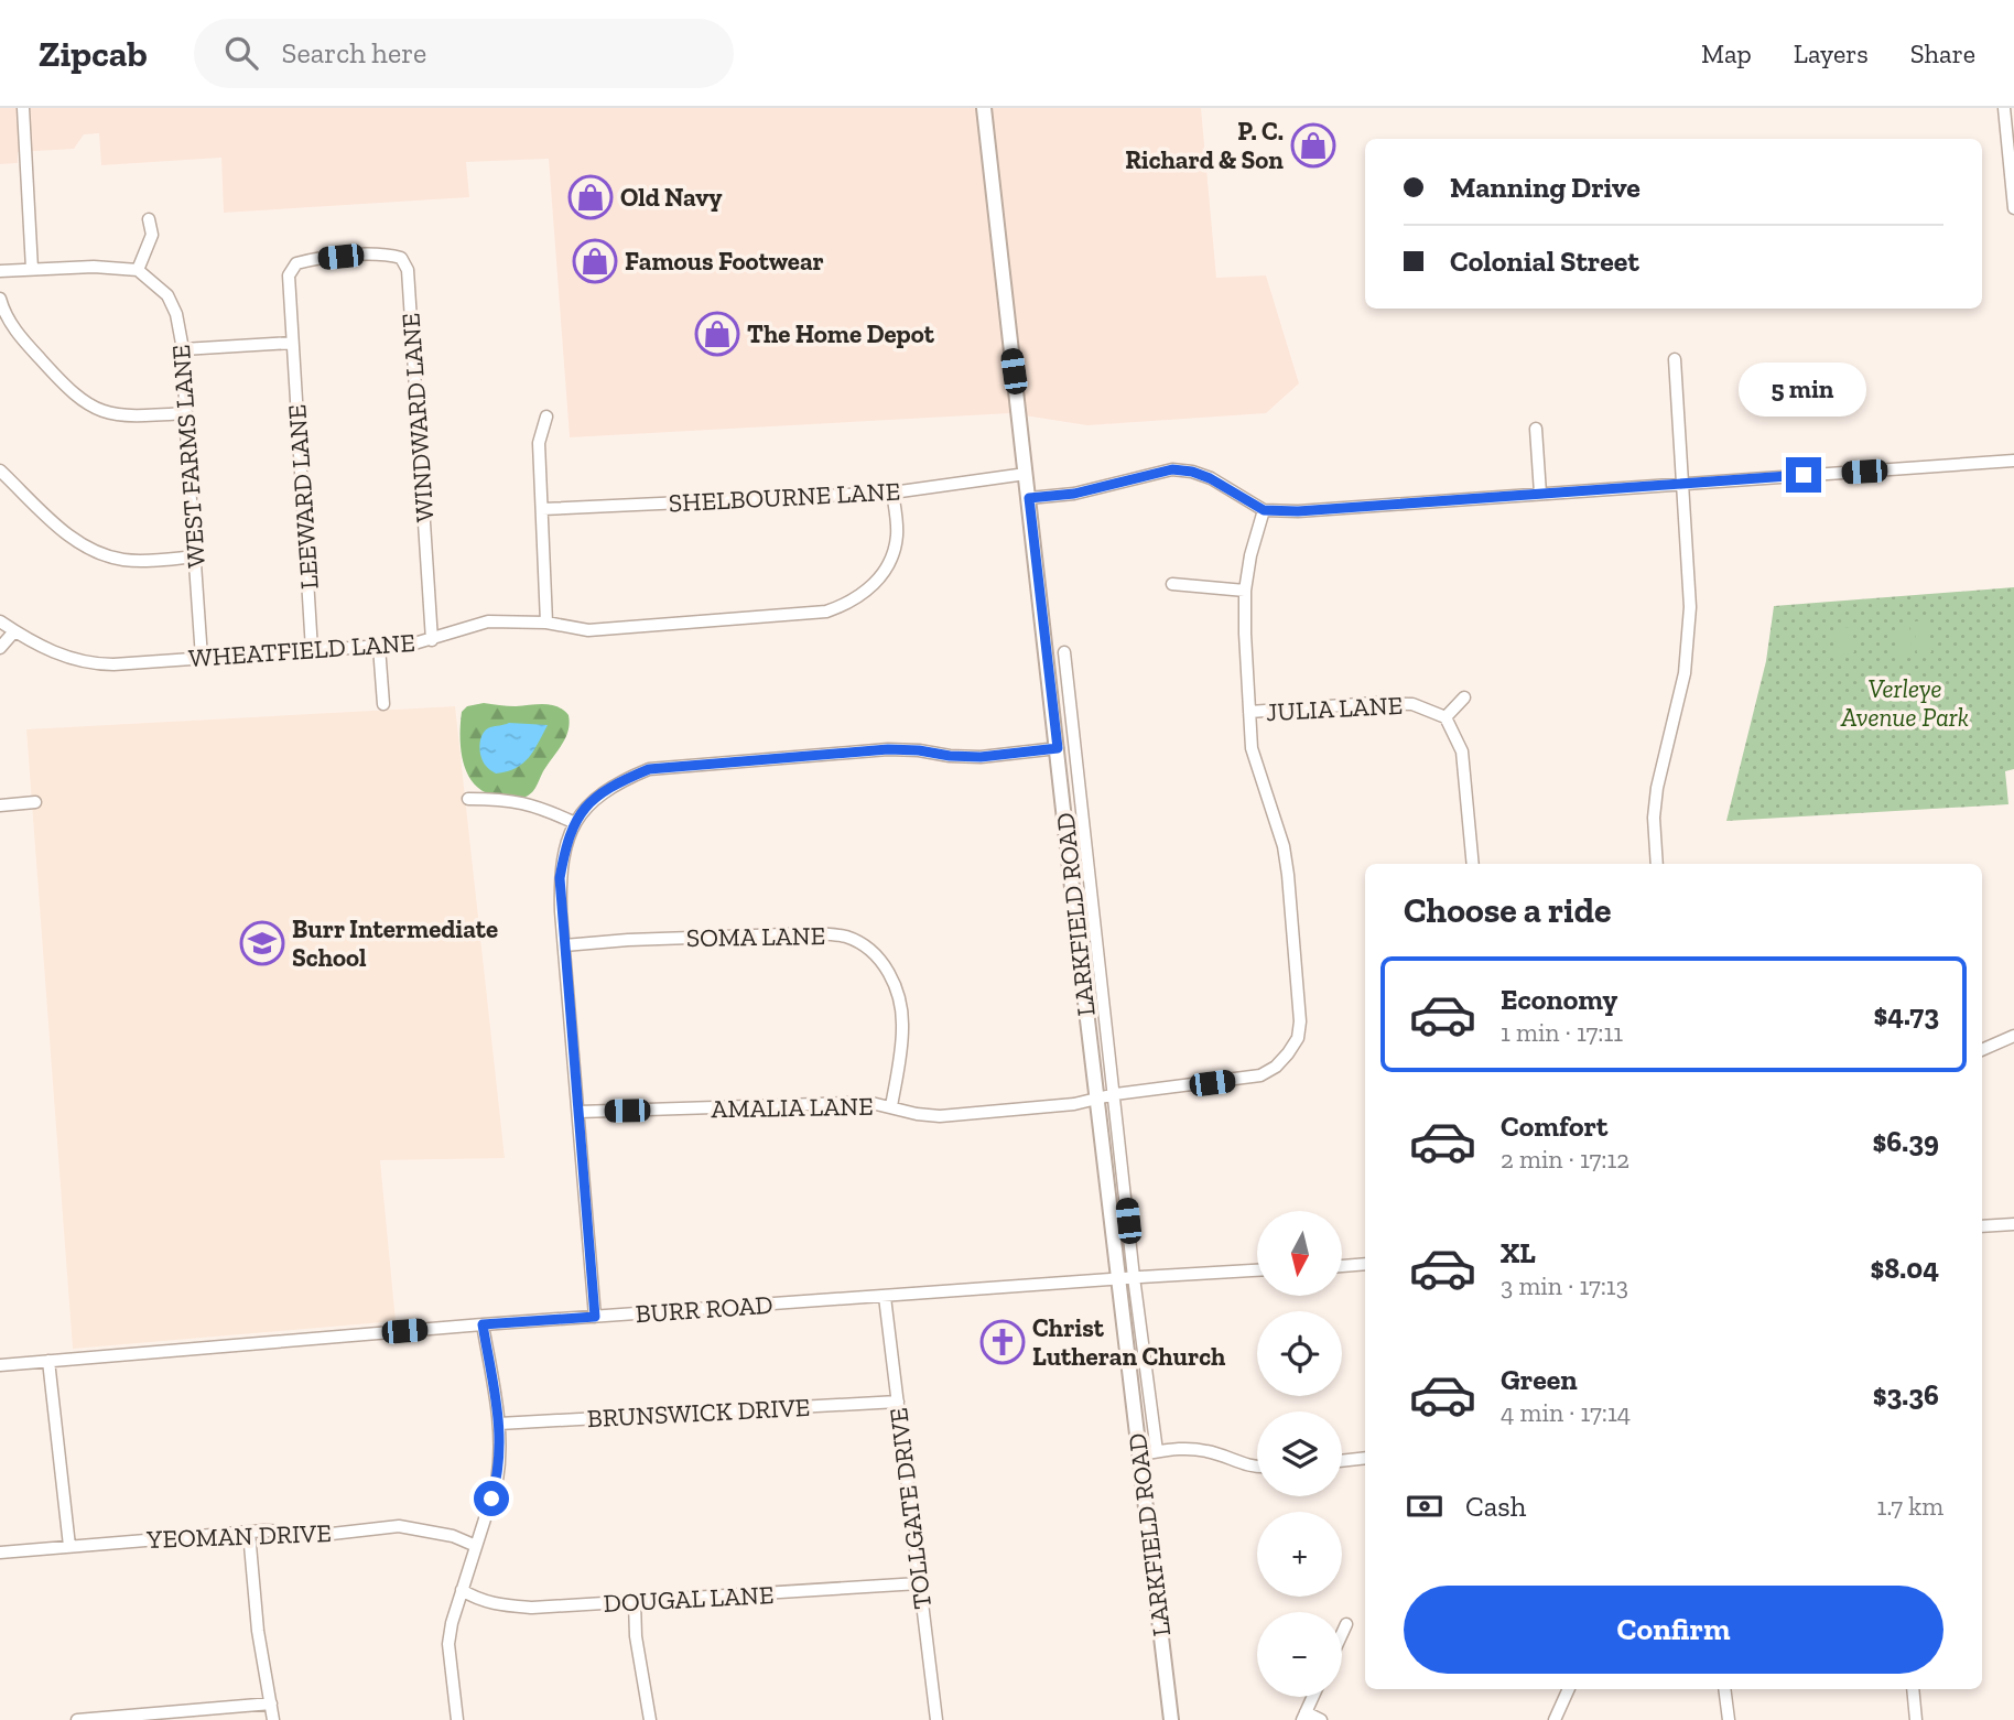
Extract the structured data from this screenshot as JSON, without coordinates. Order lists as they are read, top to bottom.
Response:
{
  "streets": {
    "main road": ["LARKFIELD ROAD"],
    "street": [
      "WINDWARD LANE",
      "WEST FARMS LANE",
      "LEEWARD LANE",
      "SHELBOURNE LANE",
      "WHEATFIELD LANE",
      "JULIA LANE",
      "SOMA LANE",
      "AMALIA LANE",
      "BURR ROAD",
      "BRUNSWICK DRIVE",
      "TOLLGATE DRIVE",
      "YEOMAN DRIVE",
      "DOUGAL LANE"
    ]
  },
  "crossings": [
    ["WINDWARD LANE", "LEEWARD LANE"],
    ["WINDWARD LANE", "WHEATFIELD LANE"],
    ["WEST FARMS LANE", "WHEATFIELD LANE"],
    ["LEEWARD LANE", "WHEATFIELD LANE"],
    ["SHELBOURNE LANE", "WHEATFIELD LANE"],
    ["SHELBOURNE LANE", "LARKFIELD ROAD"],
    ["JULIA LANE", "AMALIA LANE"],
    ["LARKFIELD ROAD", "AMALIA LANE"],
    ["LARKFIELD ROAD", "BURR ROAD"],
    ["SOMA LANE", "AMALIA LANE"],
    ["BURR ROAD", "TOLLGATE DRIVE"],
    ["BRUNSWICK DRIVE", "TOLLGATE DRIVE"],
    ["TOLLGATE DRIVE", "DOUGAL LANE"]
  ],
  "parks": ["Verleye Avenue Park"],
  "places": {
    "shop": [
      "P. C. Richard & Son",
      "Old Navy",
      "Famous Footwear",
      "The Home Depot"
    ],
    "school or university": ["Burr Intermediate School"],
    "church": ["Christ Lutheran Church"]
  },
  "north": "bottom",
  "page": {
    "header": "Zipcab",
    "search": "Search here",
    "nav": ["Map", "Layers", "Share"],
    "banner": ["Manning Drive", "Colonial Street"],
    "bubble": "5 min",
    "heading": "Choose a ride",
    "list": [
      {
        "name": "Economy",
        "note": "1 min · 17:11",
        "value": "$4.73"
      },
      {
        "name": "Comfort",
        "note": "2 min · 17:12",
        "value": "$6.39"
      },
      {
        "name": "XL",
        "note": "3 min · 17:13",
        "value": "$8.04"
      },
      {
        "name": "Green",
        "note": "4 min · 17:14",
        "value": "$3.36"
      }
    ],
    "map_buttons": ["+", "−"],
    "pay": ["Cash", "1.7 km"],
    "buttons": "Confirm"
  }
}
